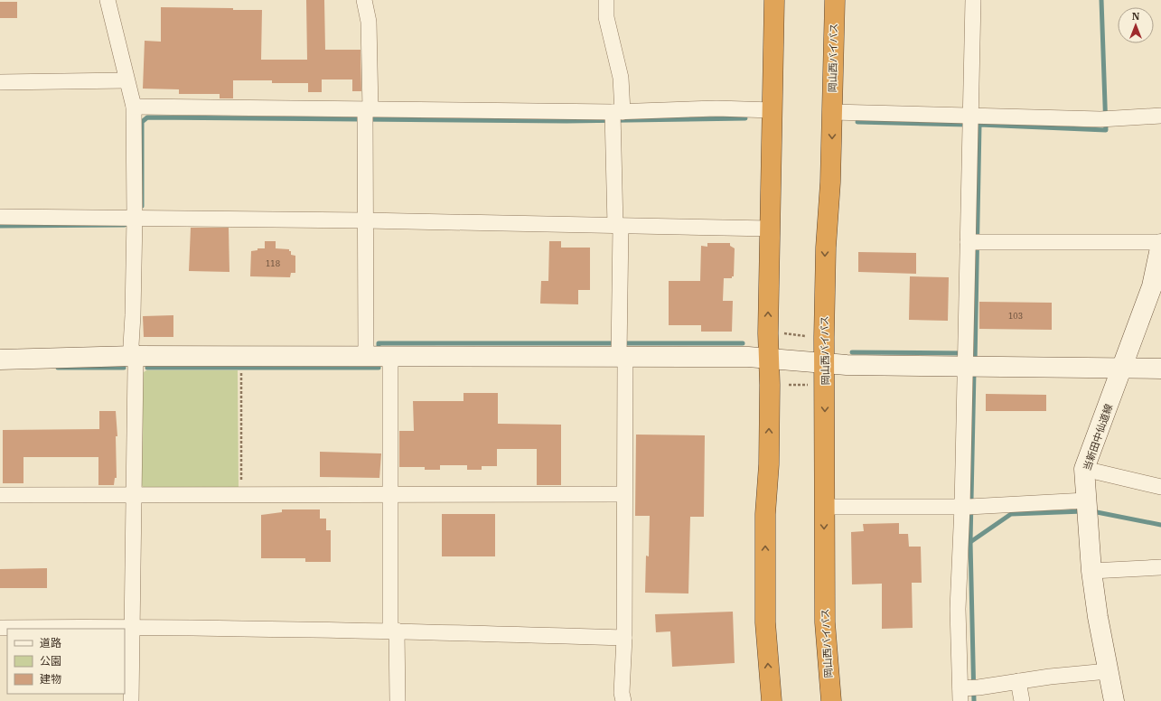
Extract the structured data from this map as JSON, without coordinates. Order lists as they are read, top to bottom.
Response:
{
  "streets": {
    "highway": ["岡山西バイパス"],
    "street": ["当新田中仙道線"]
  },
  "house_numbers": ["118", "103"],
  "legend": ["道路", "公園", "建物"],
  "north": "top"
}
